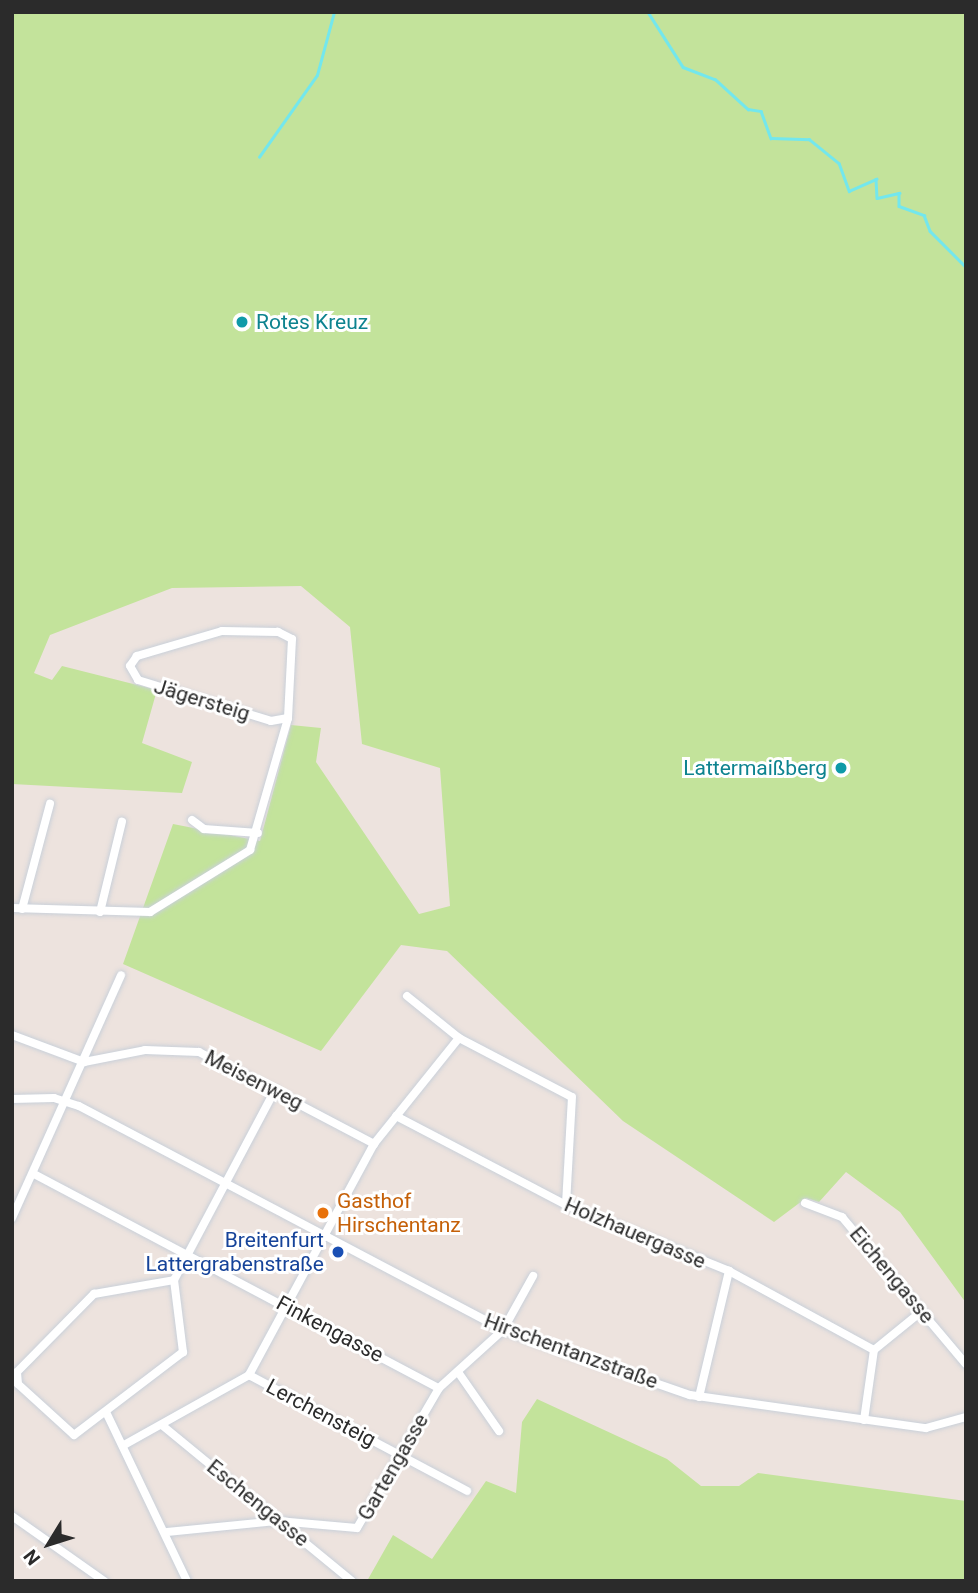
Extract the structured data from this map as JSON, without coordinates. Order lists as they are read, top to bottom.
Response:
{
  "streets": {
    "street": [
      "Jägersteig",
      "Meisenweg",
      "Holzhauergasse",
      "Eichengasse",
      "Finkengasse",
      "Hirschentanzstraße",
      "Lerchensteig",
      "Gartengasse",
      "Eschengasse"
    ]
  },
  "crossings": [
    ["Finkengasse", "Gartengasse"],
    ["Hirschentanzstraße", "Gartengasse"],
    ["Lerchensteig", "Gartengasse"],
    ["Gartengasse", "Eschengasse"]
  ],
  "places": [
    "Rotes Kreuz",
    "Lattermaißberg",
    "Gasthof Hirschentanz",
    "Breitenfurt Lattergrabenstraße"
  ],
  "north": "bottom left"
}
